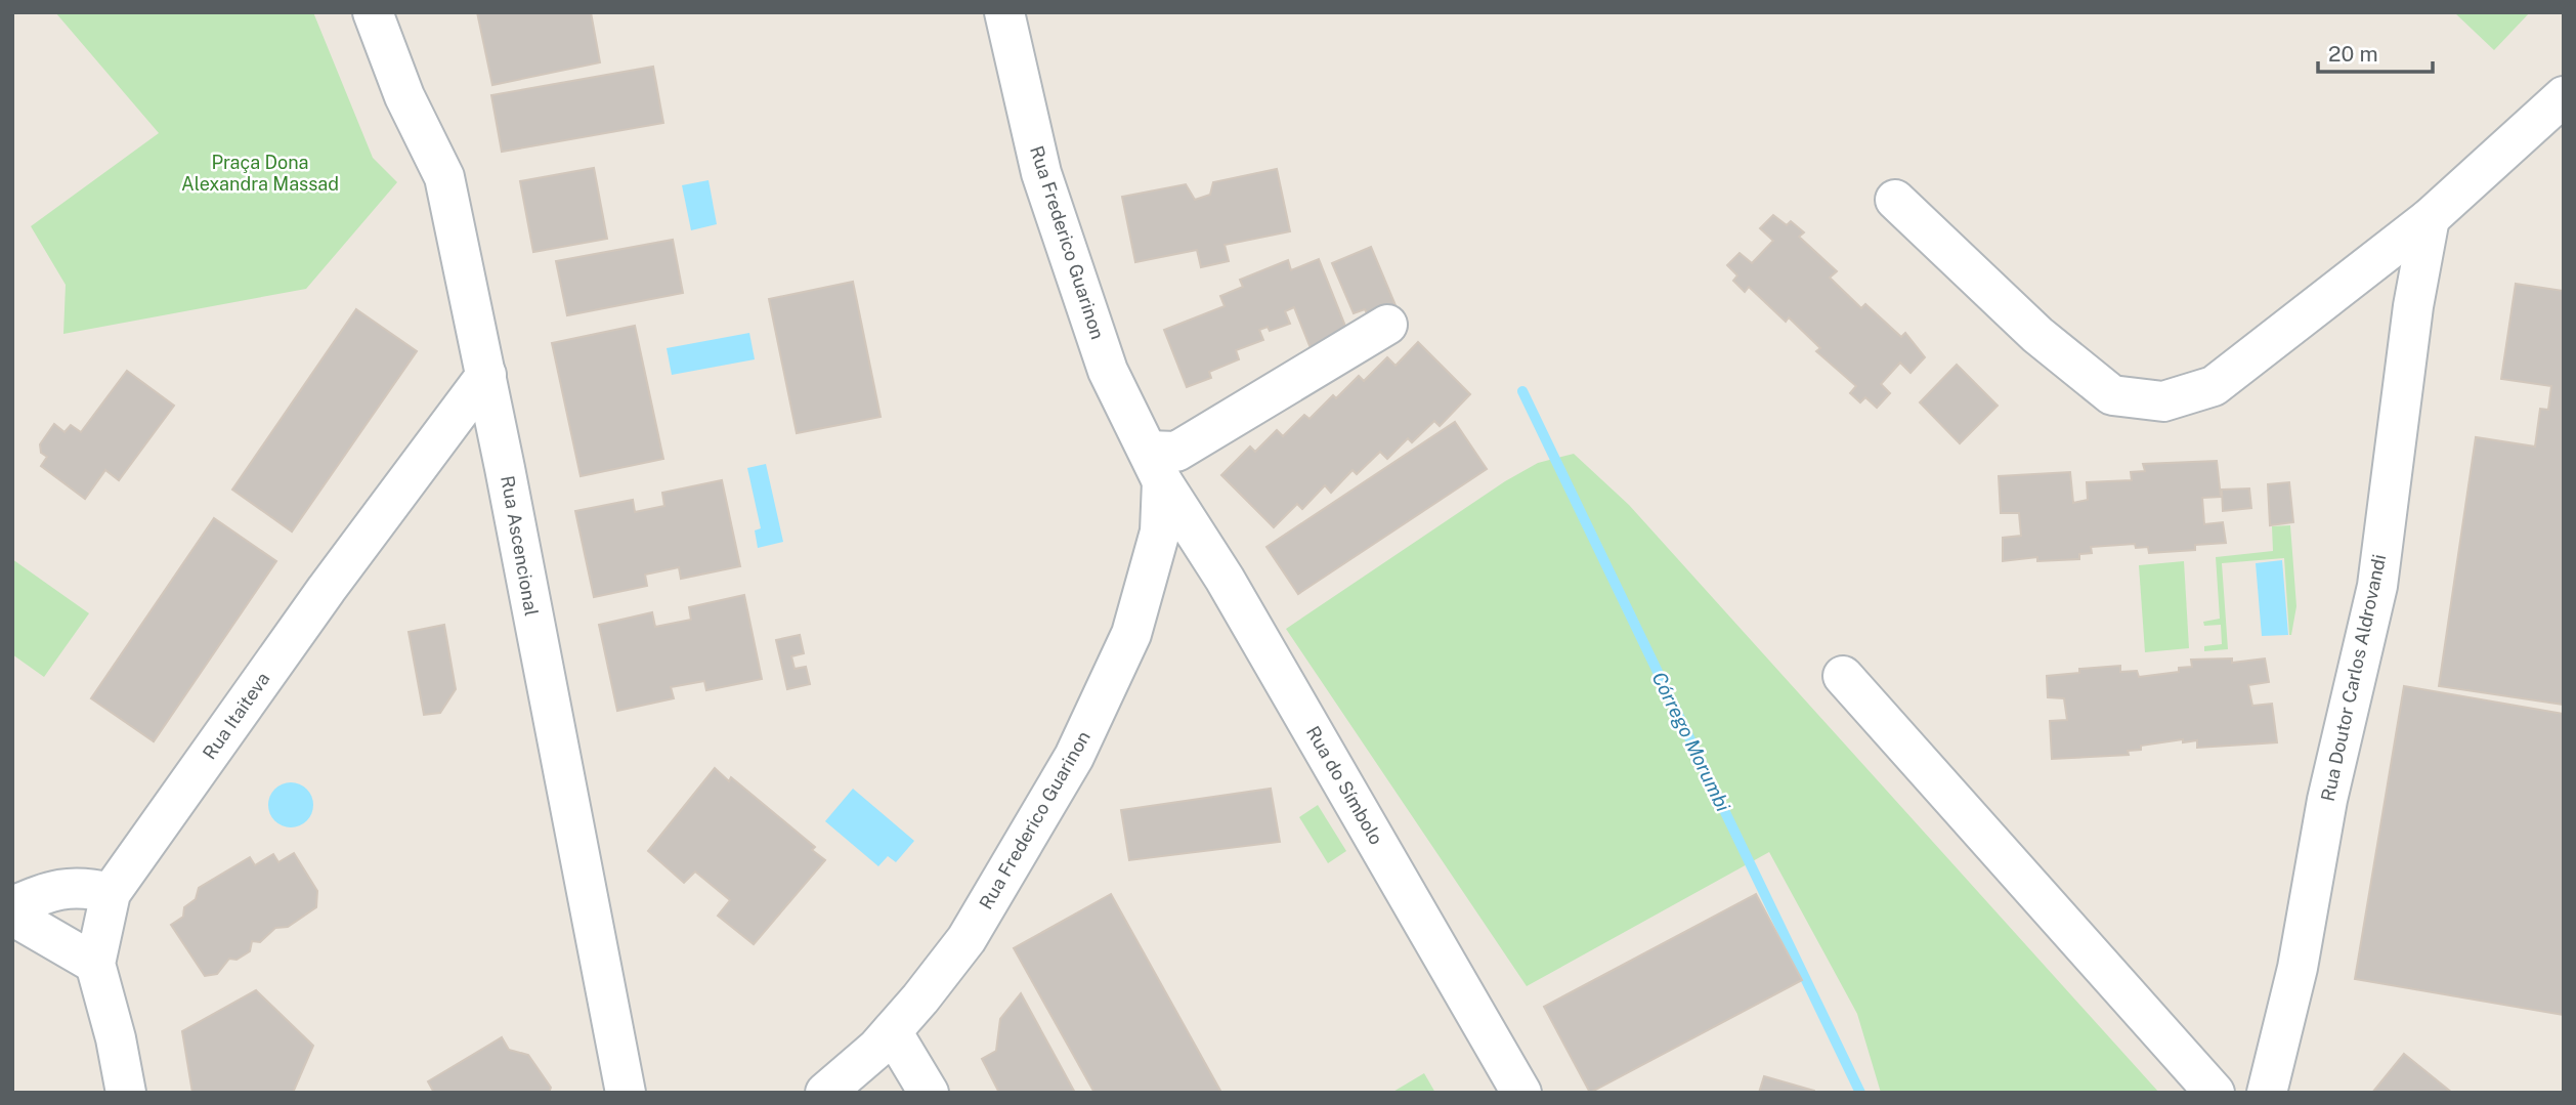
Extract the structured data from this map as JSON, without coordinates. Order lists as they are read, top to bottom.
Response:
{
  "streets": {
    "street": [
      "Rua Frederico Guarinon",
      "Rua Ascencional",
      "Rua Doutor Carlos Aldrovandi",
      "Rua Itaiteva",
      "Rua do Símbolo"
    ]
  },
  "crossings": [
    ["Rua Frederico Guarinon", "Rua do Símbolo"],
    ["Rua Ascencional", "Rua Itaiteva"]
  ],
  "water": ["Córrego Morumbi"],
  "parks": ["Praça Dona Alexandra Massad"],
  "scale_bar": "20 m"
}
